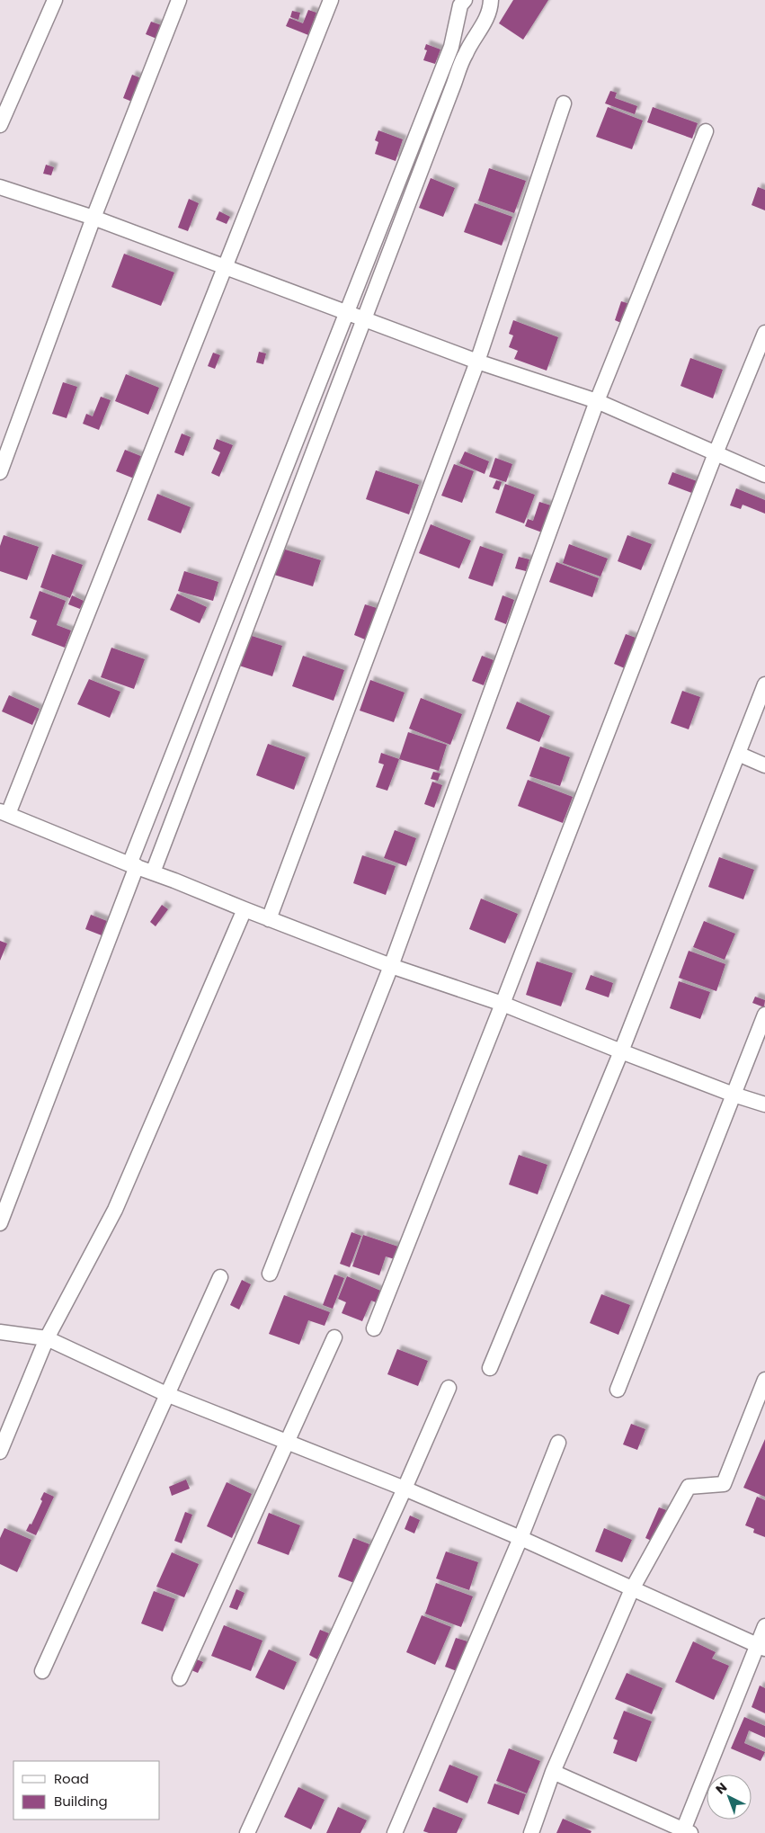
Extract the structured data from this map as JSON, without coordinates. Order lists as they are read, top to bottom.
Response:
{
  "legend": ["Road", "Building"],
  "north": "top left"
}
